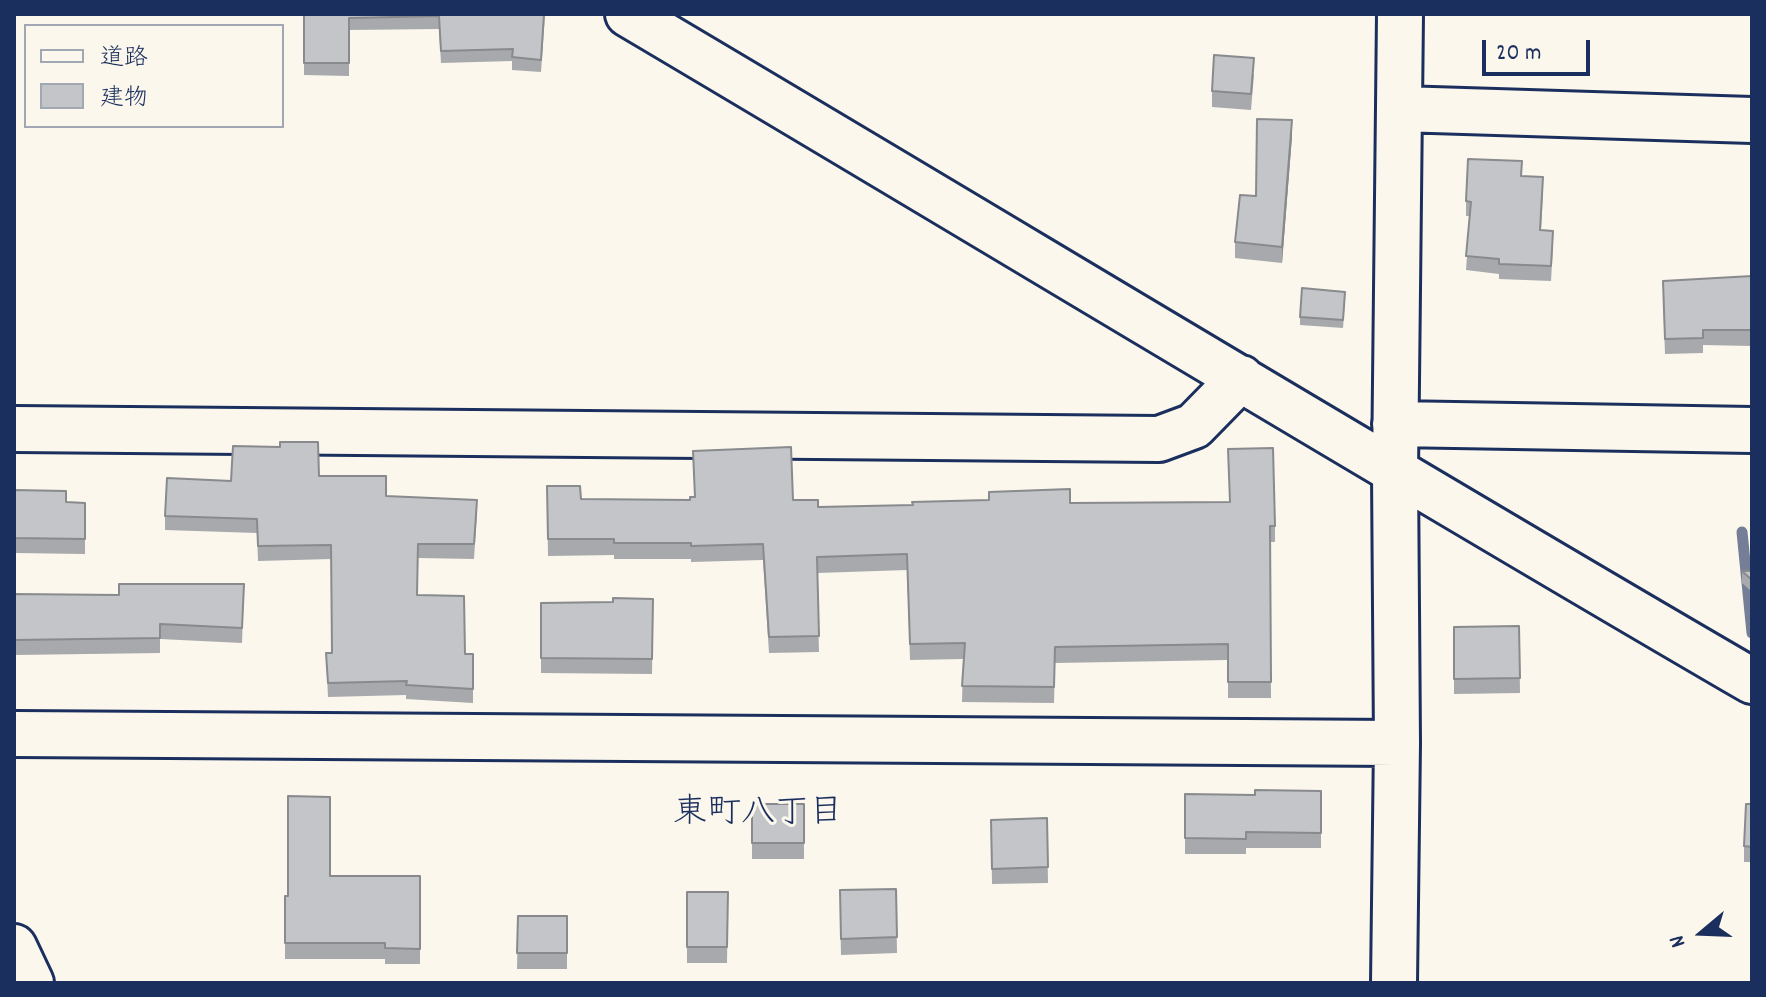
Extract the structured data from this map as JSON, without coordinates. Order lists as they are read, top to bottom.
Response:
{
  "districts": ["東町八丁目"],
  "legend": ["道路", "建物"],
  "scale_bar": "20 m",
  "north": "left"
}
